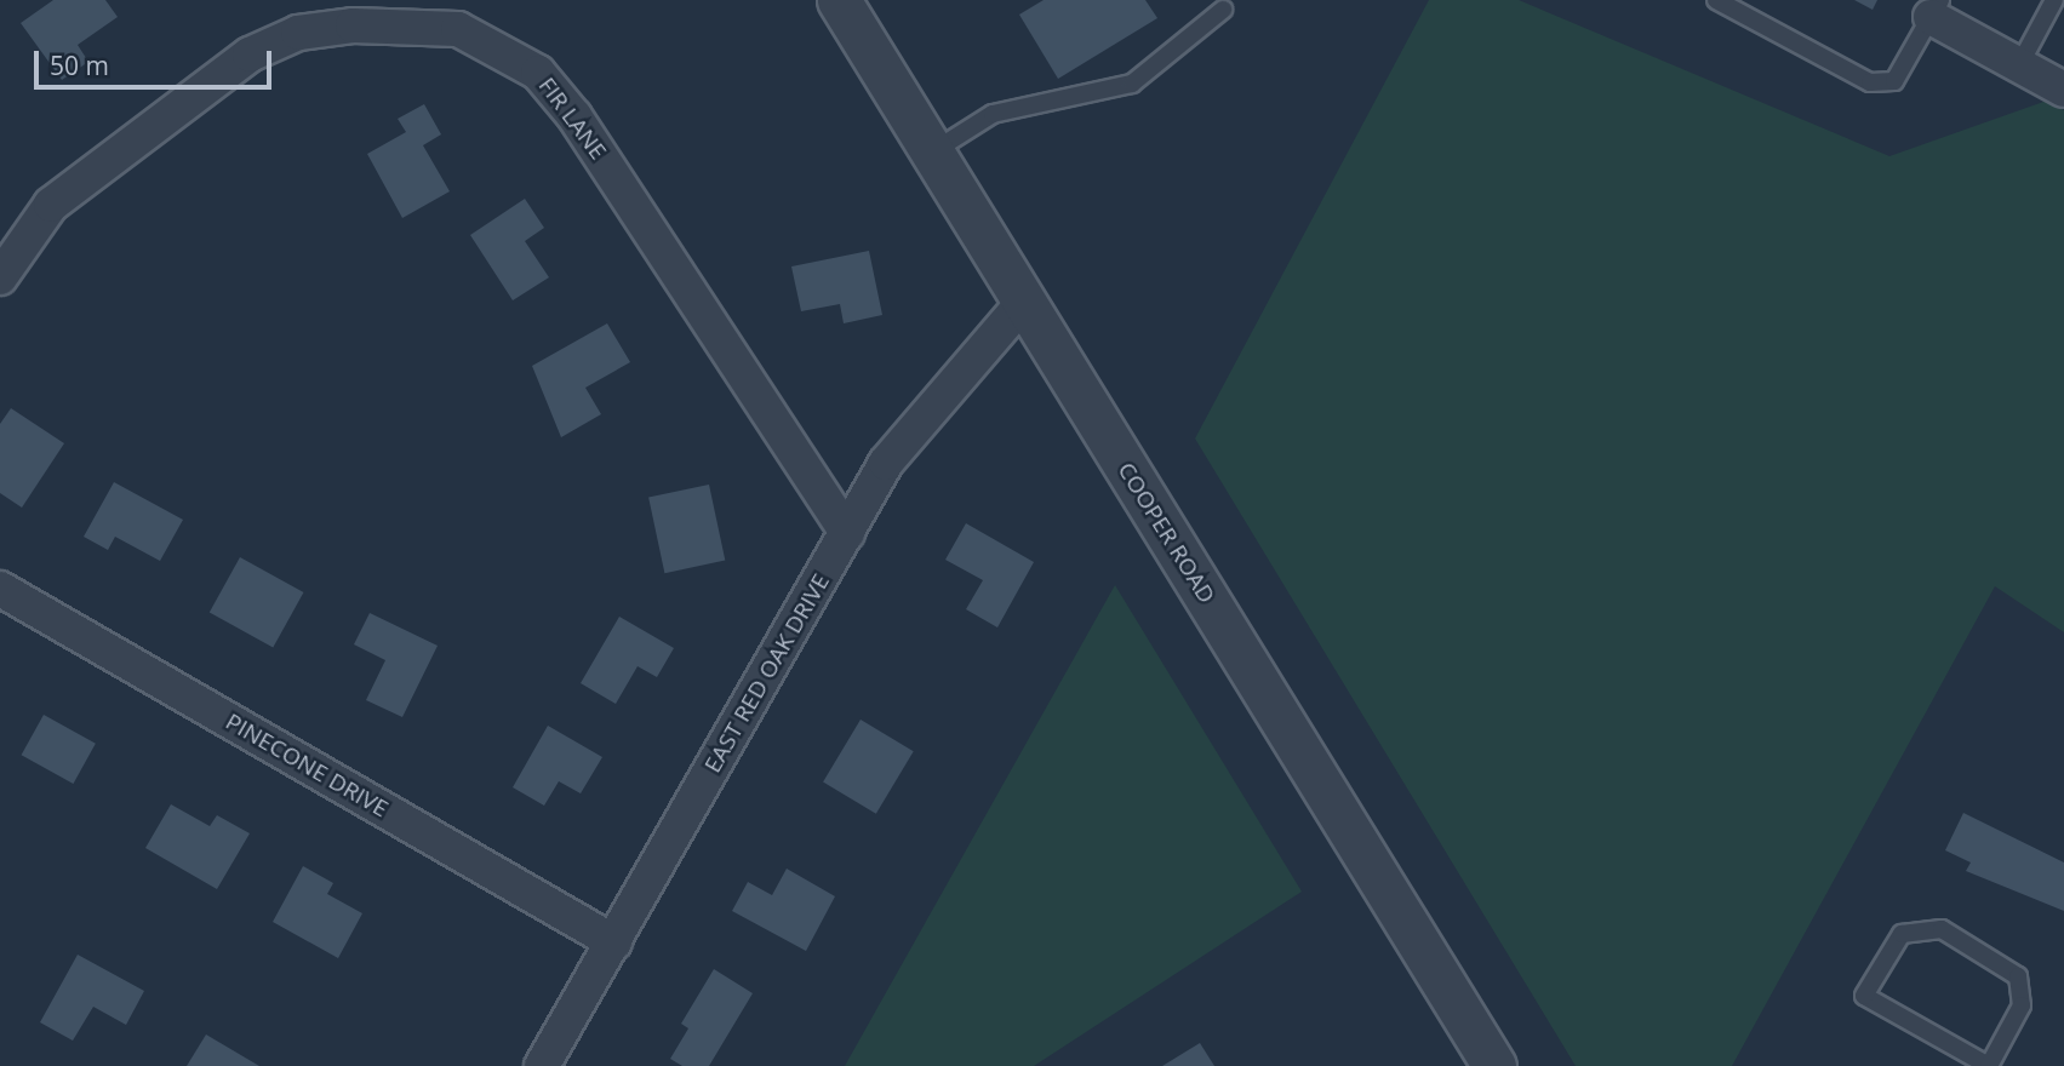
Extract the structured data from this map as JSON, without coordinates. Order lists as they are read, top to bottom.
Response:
{
  "streets": {
    "street": [
      "FIR LANE",
      "COOPER ROAD",
      "EAST RED OAK DRIVE",
      "PINECONE DRIVE"
    ]
  },
  "crossings": [
    ["FIR LANE", "EAST RED OAK DRIVE"],
    ["COOPER ROAD", "EAST RED OAK DRIVE"],
    ["EAST RED OAK DRIVE", "PINECONE DRIVE"]
  ],
  "scale_bar": "50 m"
}
